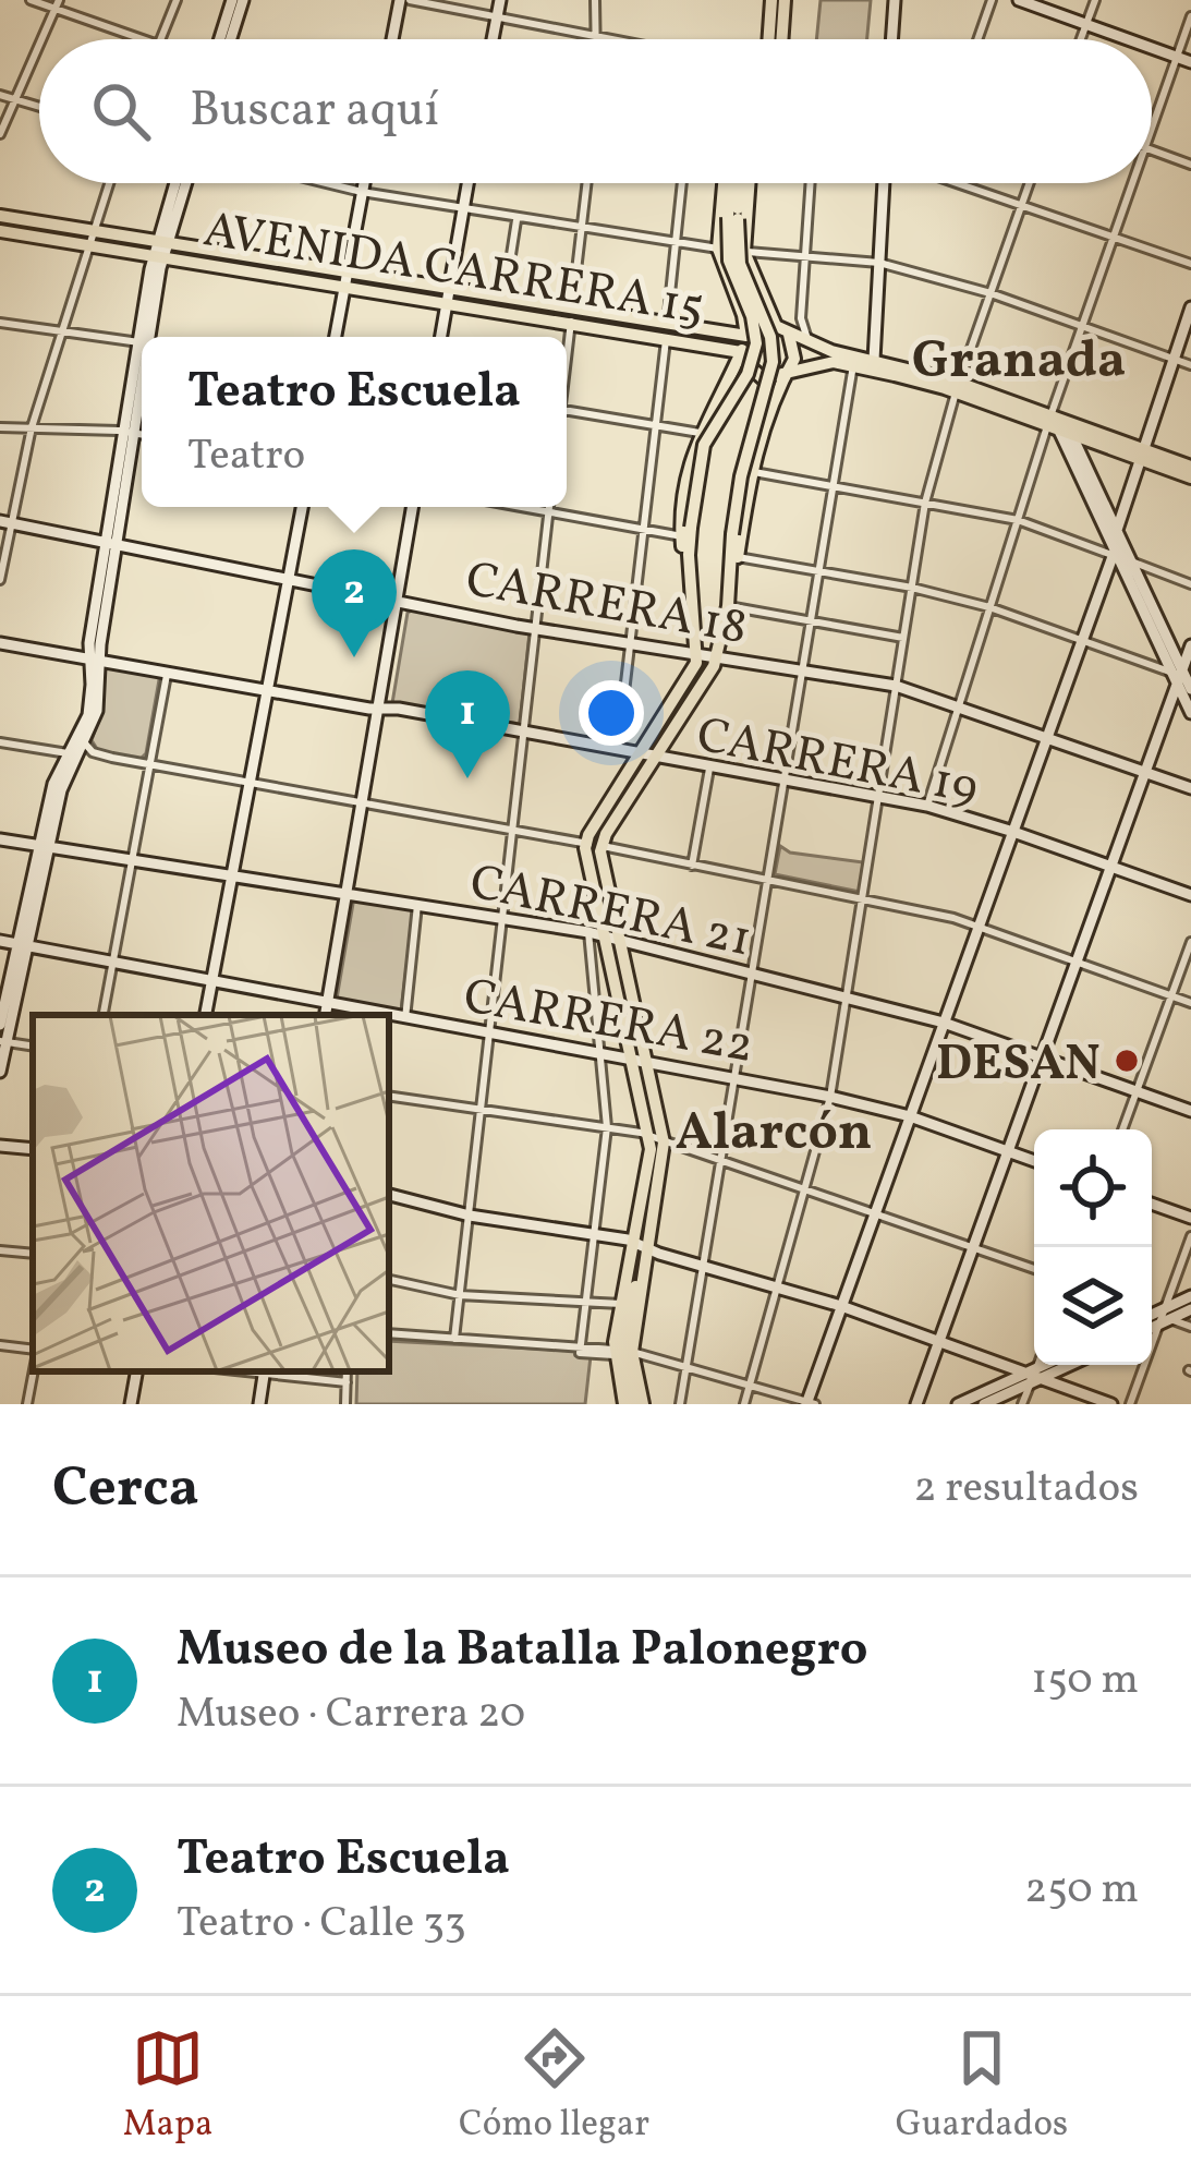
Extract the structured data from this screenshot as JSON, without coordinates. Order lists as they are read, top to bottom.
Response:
{
  "streets": {
    "main road": ["AVENIDA CARRERA 15"],
    "street": [
      "CARRERA 18",
      "CARRERA 19",
      "CARRERA 21",
      "CARRERA 22"
    ]
  },
  "districts": ["Granada", "Alarcón"],
  "places": ["DESAN"],
  "page": {
    "search": "Buscar aquí",
    "popup": ["Teatro Escuela", "Teatro"],
    "pins": ["2", "1"],
    "heading": ["Cerca", "2 resultados"],
    "list": [
      {
        "mark": "1",
        "name": "Museo de la Batalla Palonegro",
        "note": "Museo · Carrera 20",
        "value": "150 m"
      },
      {
        "mark": "2",
        "name": "Teatro Escuela",
        "note": "Teatro · Calle 33",
        "value": "250 m"
      }
    ],
    "nav": ["Mapa", "Cómo llegar", "Guardados"]
  }
}
